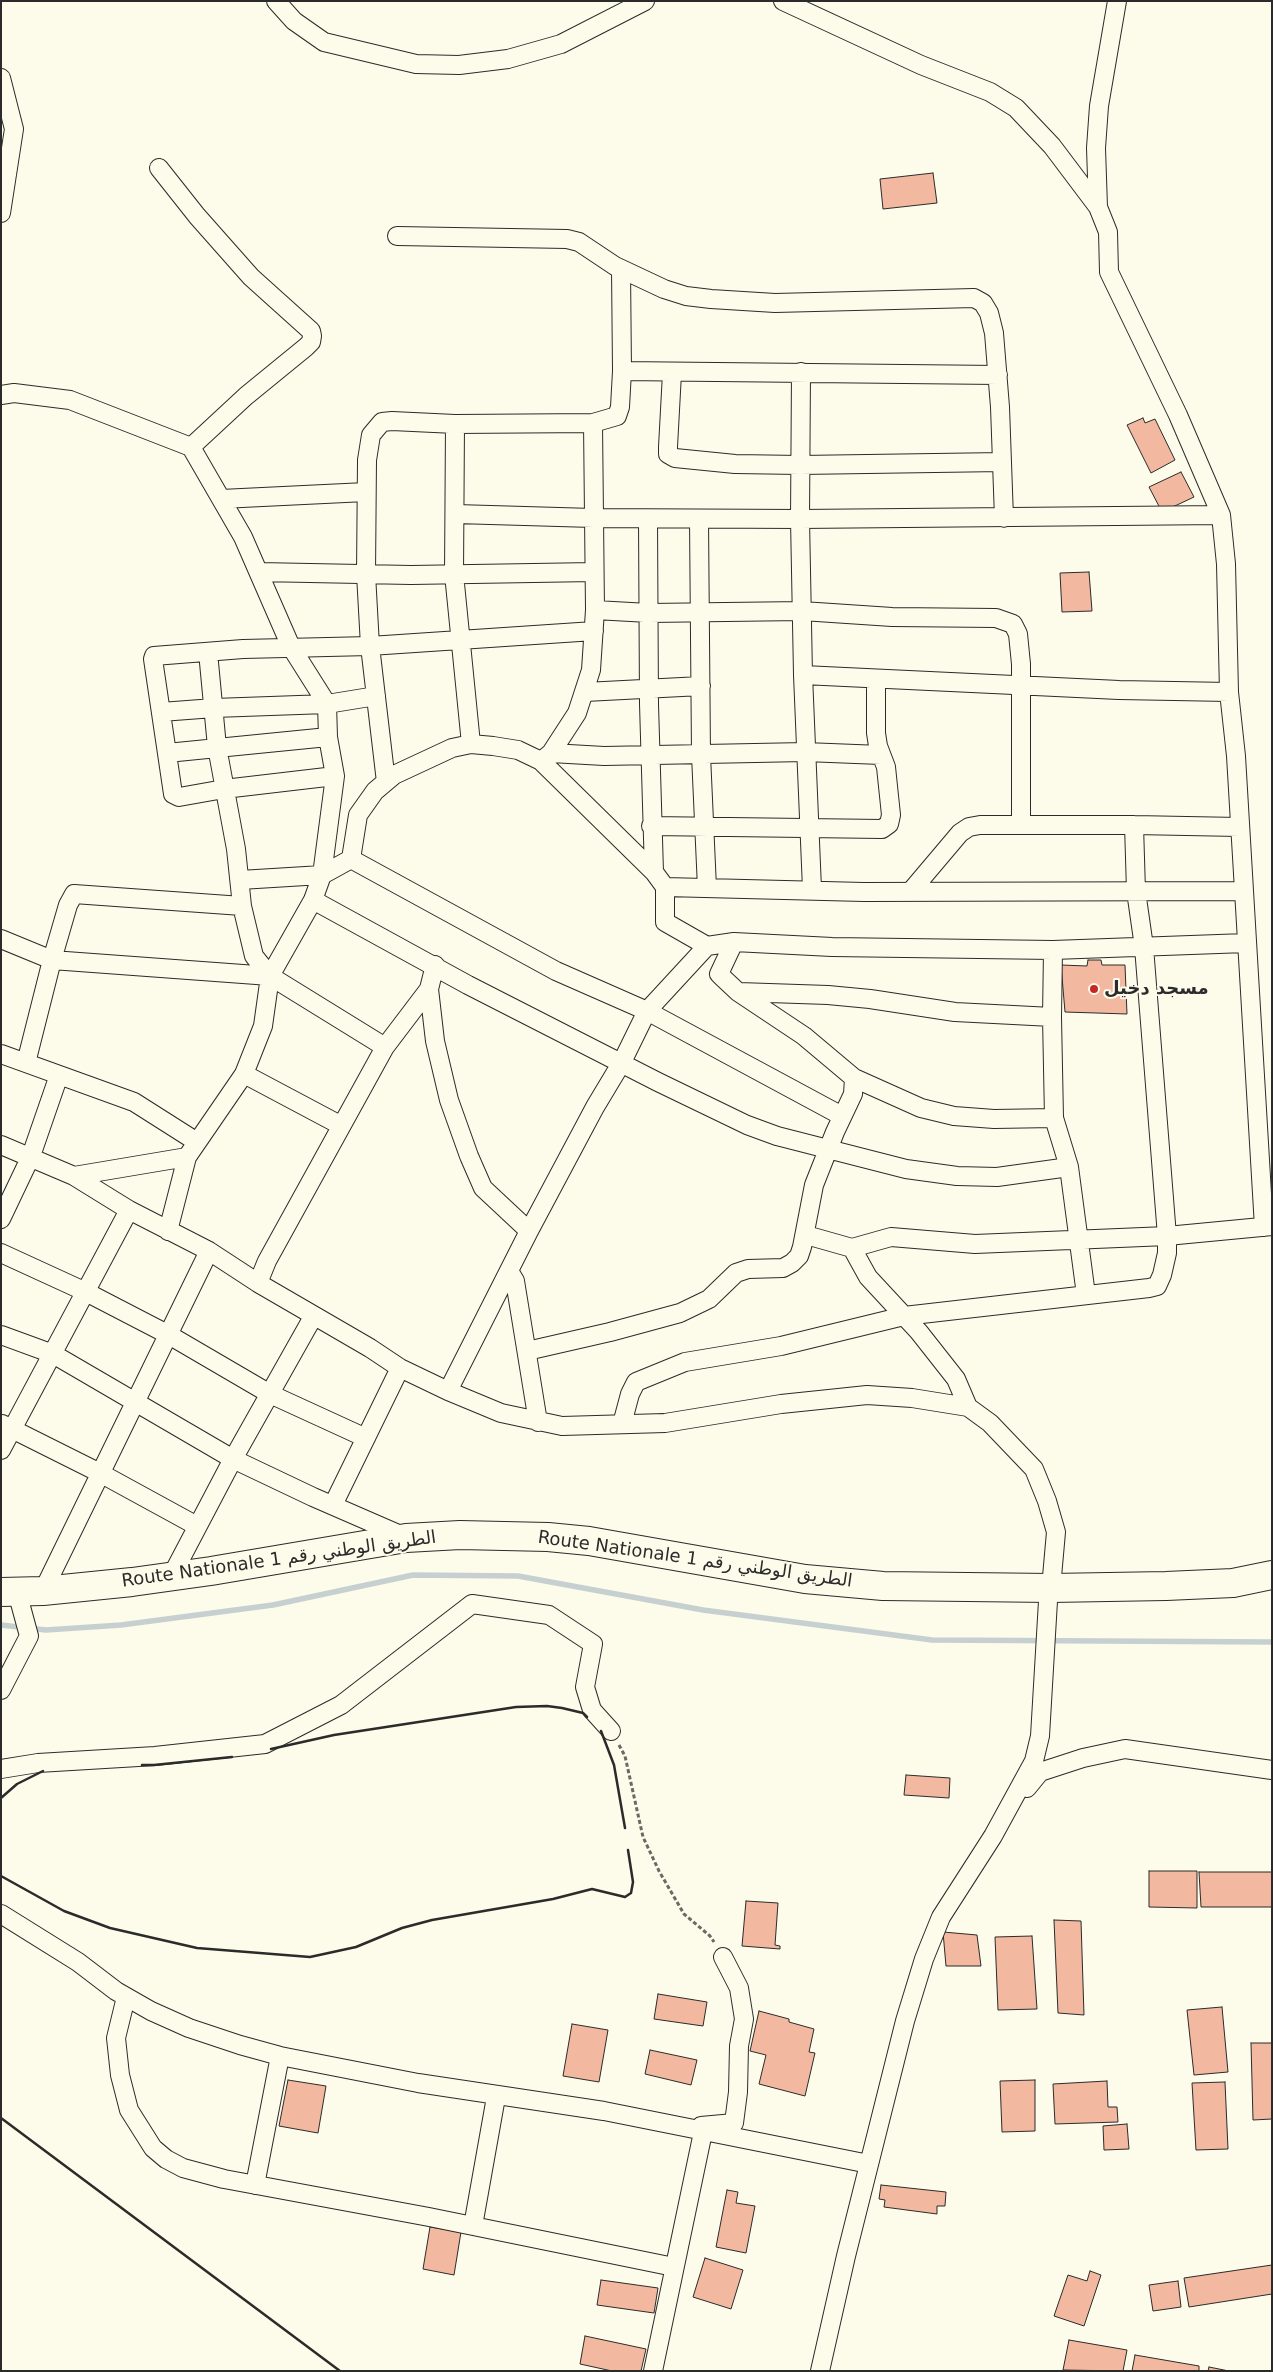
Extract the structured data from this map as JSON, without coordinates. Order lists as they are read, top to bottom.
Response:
{
  "streets": {
    "highway": ["Route Nationale الطريق الوطني رقم 1"]
  },
  "places": ["مسجد دخيل"]
}
